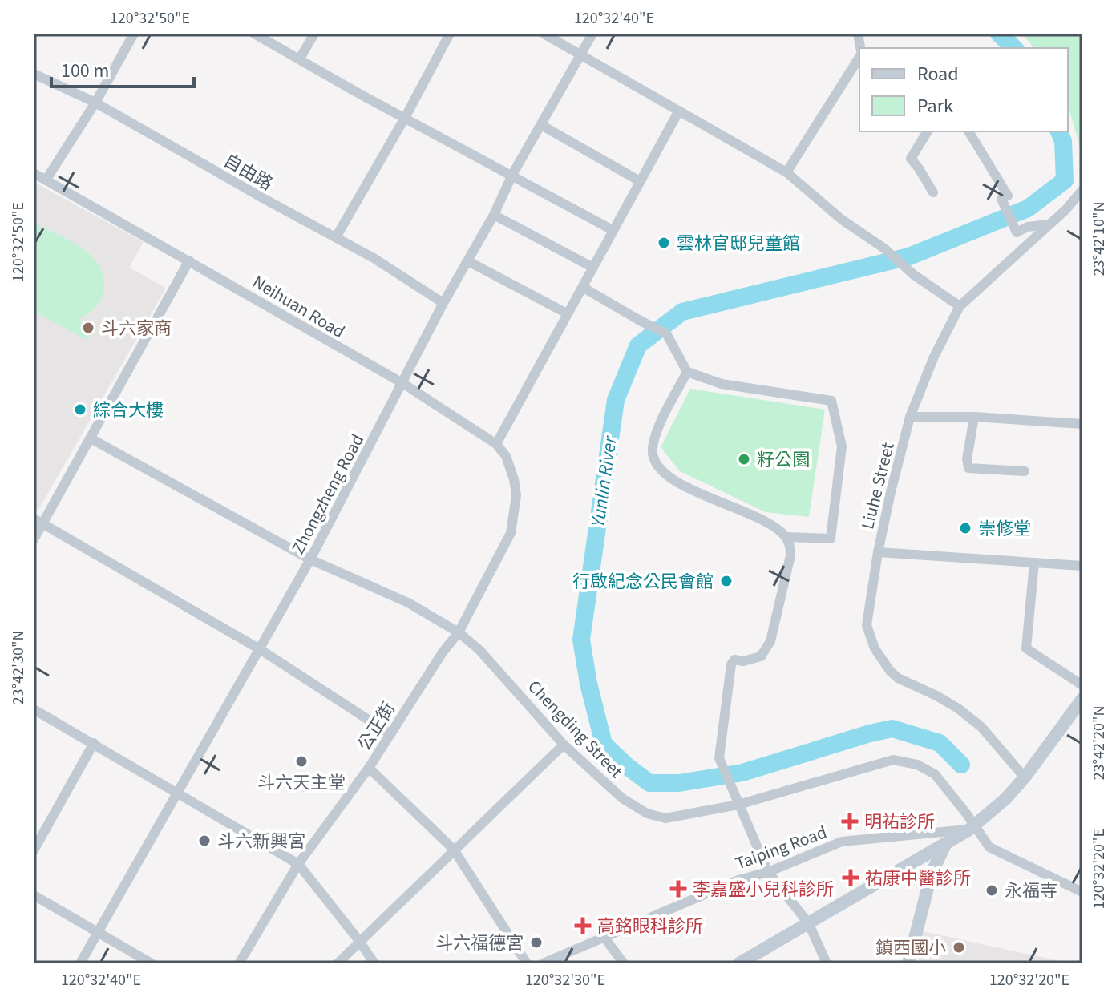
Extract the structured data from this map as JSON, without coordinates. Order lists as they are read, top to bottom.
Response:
{
  "streets": {
    "street": [
      "自由路",
      "Neihuan Road",
      "Liuhe Street",
      "Zhongzheng Road",
      "公正街",
      "Chengding Street",
      "Taiping Road"
    ]
  },
  "crossings": [
    ["自由路", "Zhongzheng Road"],
    ["Neihuan Road", "Zhongzheng Road"],
    ["Neihuan Road", "公正街"],
    ["Zhongzheng Road", "Chengding Street"],
    ["公正街", "Chengding Street"],
    ["Chengding Street", "Taiping Road"]
  ],
  "water": ["Yunlin River"],
  "places": {
    "other": [
      "雲林官邸兒童館",
      "斗六家商",
      "綜合大樓",
      "籽公園",
      "崇修堂",
      "行啟紀念公民會館",
      "斗六天主堂",
      "斗六新興宮",
      "永福寺",
      "斗六福德宮",
      "鎮西國小"
    ],
    "health": [
      "明祐診所",
      "祐康中醫診所",
      "李嘉盛小兒科診所",
      "高銘眼科診所"
    ]
  },
  "legend": ["Road", "Park"],
  "scale_bar": "100 m",
  "coordinates": [
    "120°32'50\"E",
    "120°32'40\"E",
    "23°42'10\"N",
    "23°42'30\"N",
    "23°42'20\"N",
    "120°32'20\"E",
    "120°32'30\"E"
  ]
}
